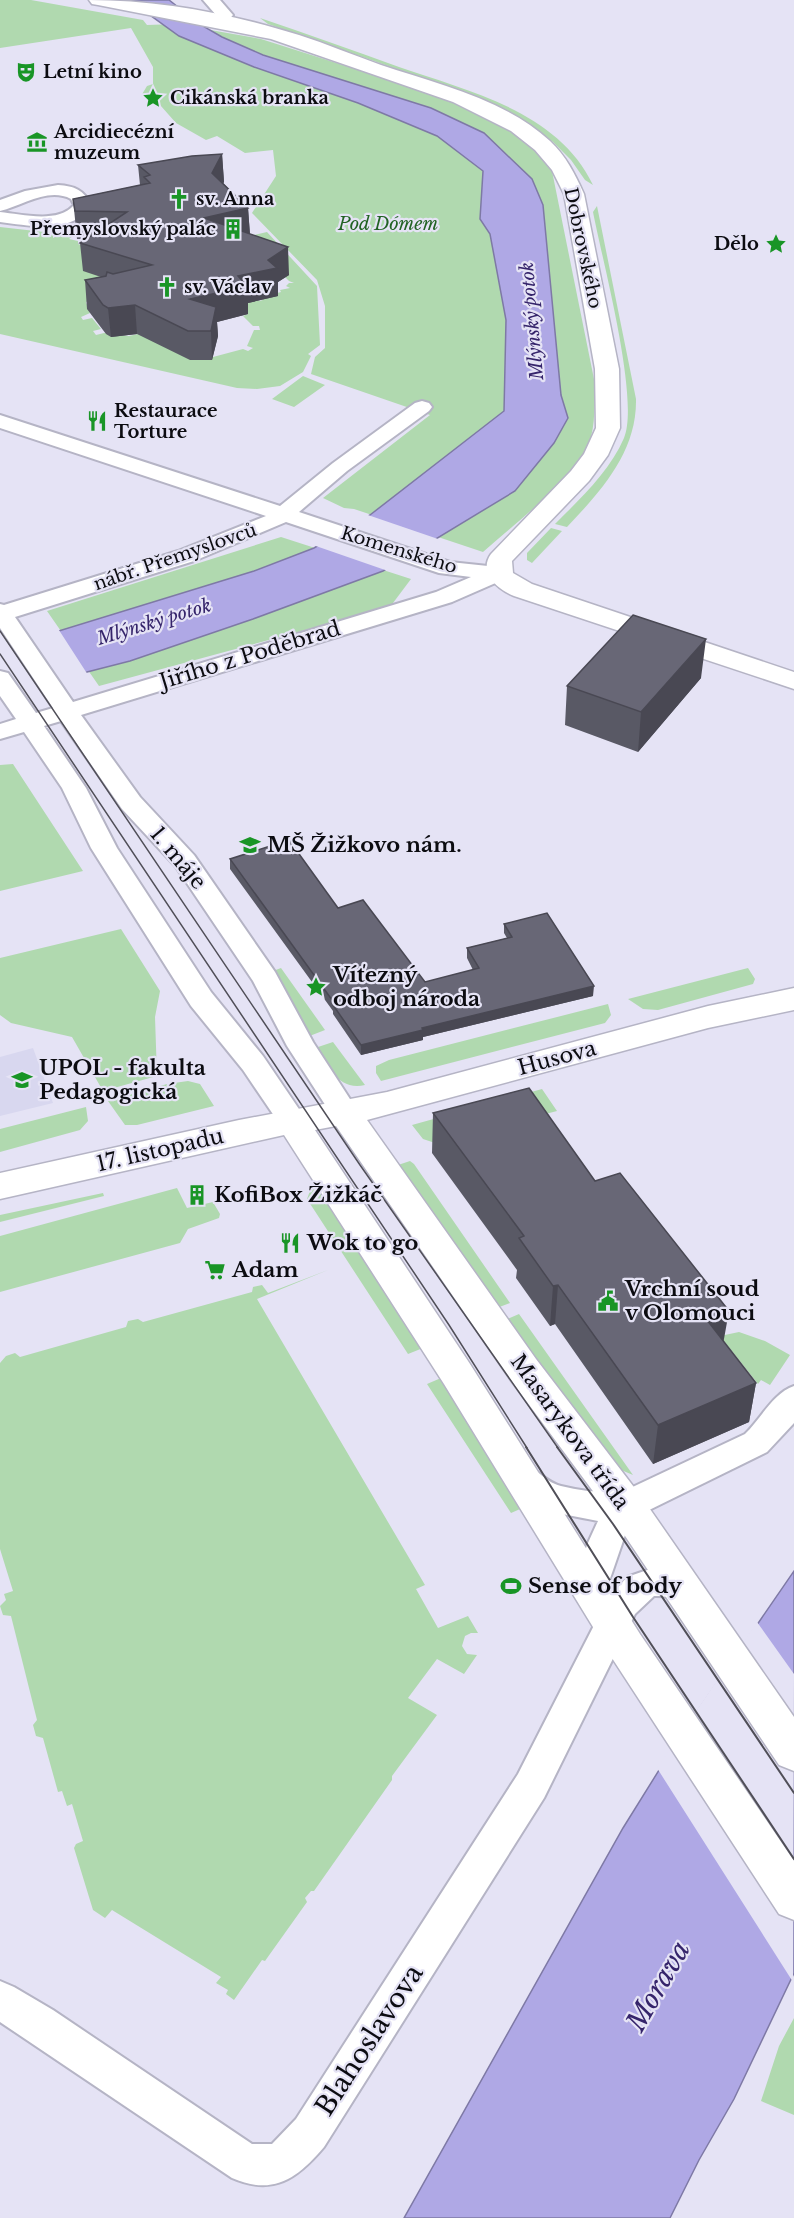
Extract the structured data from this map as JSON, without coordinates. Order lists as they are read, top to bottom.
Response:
{
  "streets": {
    "main road": [
      "Dobrovského",
      "Husova",
      "17. listopadu",
      "Masarykova třída"
    ],
    "street": [
      "Komenského",
      "nábř. Přemyslovců",
      "Jiřího z Poděbrad",
      "1. máje",
      "Blahoslavova"
    ]
  },
  "crossings": [
    ["Dobrovského", "Komenského"],
    ["Dobrovského", "Jiřího z Poděbrad"],
    ["Komenského", "nábř. Přemyslovců"],
    ["Komenského", "Jiřího z Poděbrad"],
    ["nábř. Přemyslovců", "1. máje"],
    ["Jiřího z Poděbrad", "1. máje"],
    ["1. máje", "Husova"],
    ["1. máje", "17. listopadu"],
    ["1. máje", "Masarykova třída"],
    ["Husova", "17. listopadu"],
    ["Husova", "Masarykova třída"],
    ["17. listopadu", "Masarykova třída"],
    ["Masarykova třída", "Blahoslavova"]
  ],
  "water": ["Mlýnský potok", "Morava"],
  "parks": ["Pod Dómem"],
  "places": {
    "theatre": ["Letní kino"],
    "place": ["Cikánská branka", "Dělo", "Víťezný odboj národa"],
    "museum": ["Arcidiecézní muzeum"],
    "church": ["sv. Anna", "sv. Václav"],
    "building": ["Přemyslovský palác", "KofiBox Žižkáč"],
    "restaurant": ["Restaurace Torture", "Wok to go"],
    "school or university": ["MŠ Žižkovo nám.", "UPOL - fakulta Pedagogická"],
    "supermarket": ["Adam"],
    "public building": ["Vrchní soud v Olomouci"],
    "sports": ["Sense of body"]
  }
}
